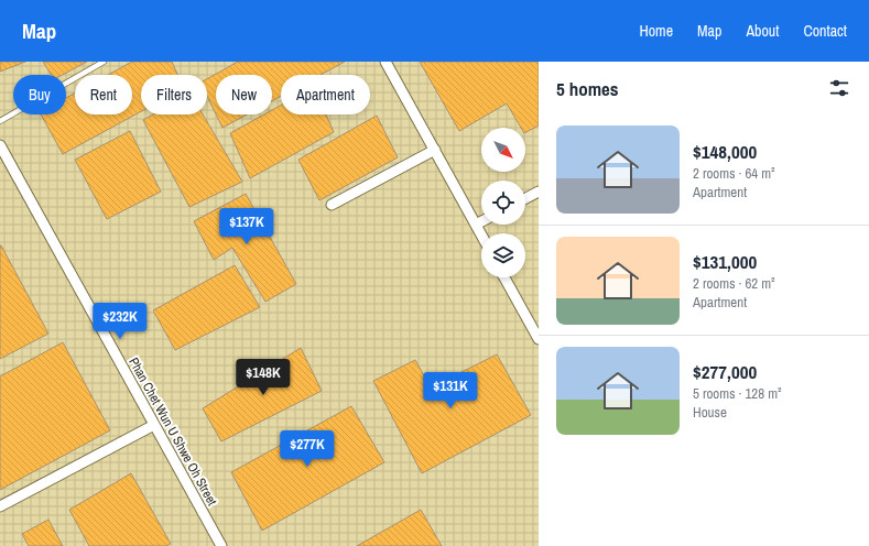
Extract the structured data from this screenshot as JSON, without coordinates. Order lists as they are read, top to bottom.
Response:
{
  "streets": {
    "street": ["Phan Chet Wun U Shwe Oh Street"]
  },
  "north": "bottom right",
  "page": {
    "header": "Map",
    "nav": [
      "Home",
      "Map",
      "About",
      "Contact"
    ],
    "heading": "5 homes",
    "chip": [
      "Buy",
      "Rent",
      "Filters",
      "New",
      "Apartment"
    ],
    "list": [
      {
        "name": "$148,000",
        "note": "2 rooms · 64 m² · Apartment"
      },
      {
        "name": "$131,000",
        "note": "2 rooms · 62 m² · Apartment"
      },
      {
        "name": "$277,000",
        "note": "5 rooms · 128 m² · House"
      }
    ],
    "price": [
      "$137K",
      "$232K",
      "$148K",
      "$131K",
      "$277K"
    ]
  }
}
